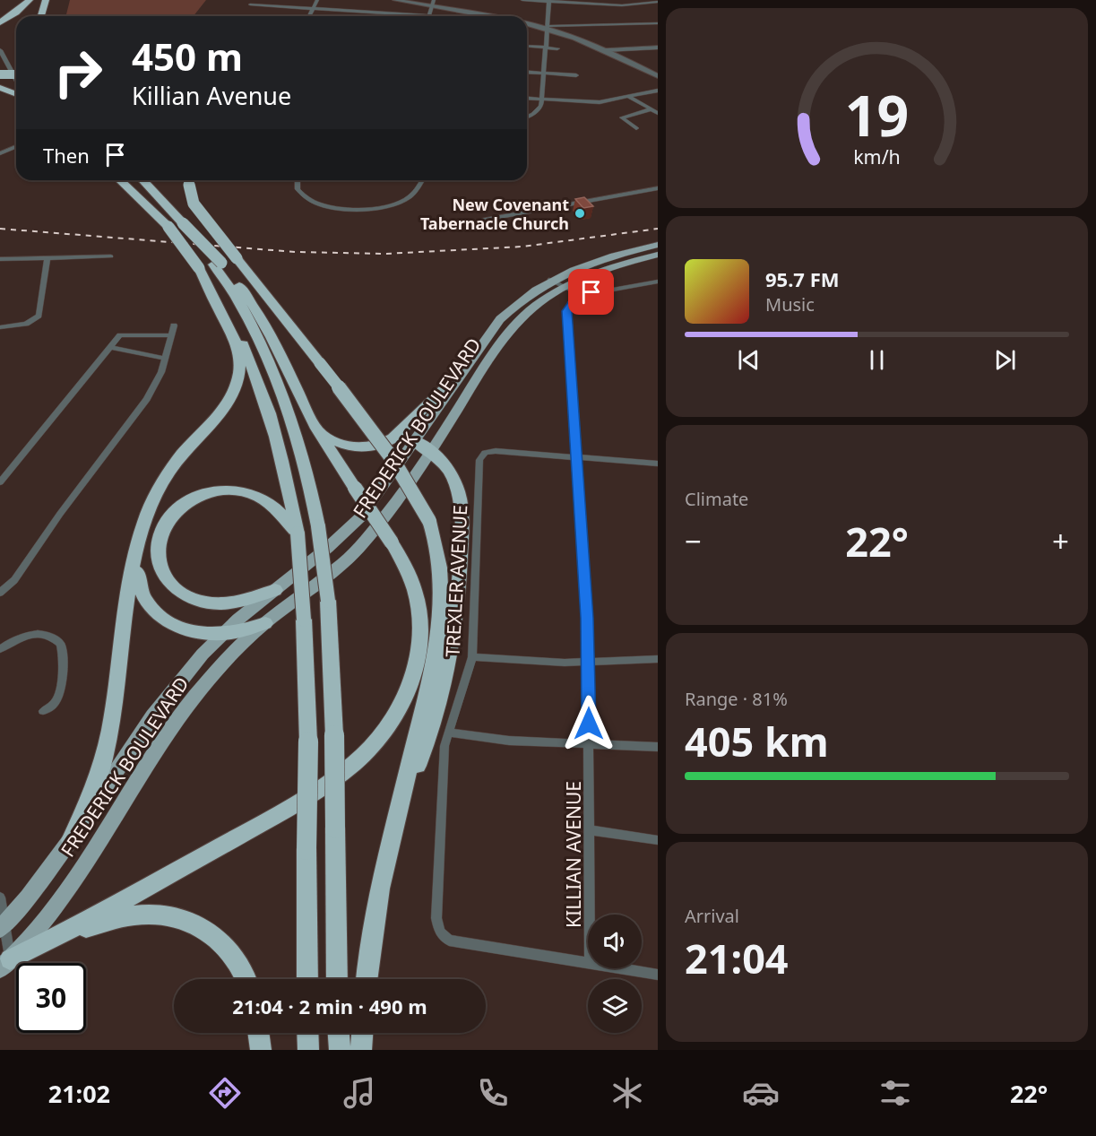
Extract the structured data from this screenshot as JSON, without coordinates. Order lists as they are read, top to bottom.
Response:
{
  "streets": {
    "main road": ["FREDERICK BOULEVARD"],
    "street": ["TREXLER AVENUE", "KILLIAN AVENUE"]
  },
  "crossings": [
    ["TREXLER AVENUE", "KILLIAN AVENUE"]
  ],
  "places": ["New Covenant Tabernacle Church"],
  "page": {
    "turn": ["450 m", "Killian Avenue"],
    "then": "Then",
    "song": ["95.7 FM", "Music"],
    "tile": [
      "Climate",
      ["Range · 81%", "405 km"],
      ["Arrival", "21:04"]
    ],
    "heat": ["−", "22°", "+"],
    "limit": "30",
    "trip": "21:04 · 2 min · 490 m",
    "tabs": ["21:02", "22°"],
    "gauge": ["19", "km/h"]
  }
}
